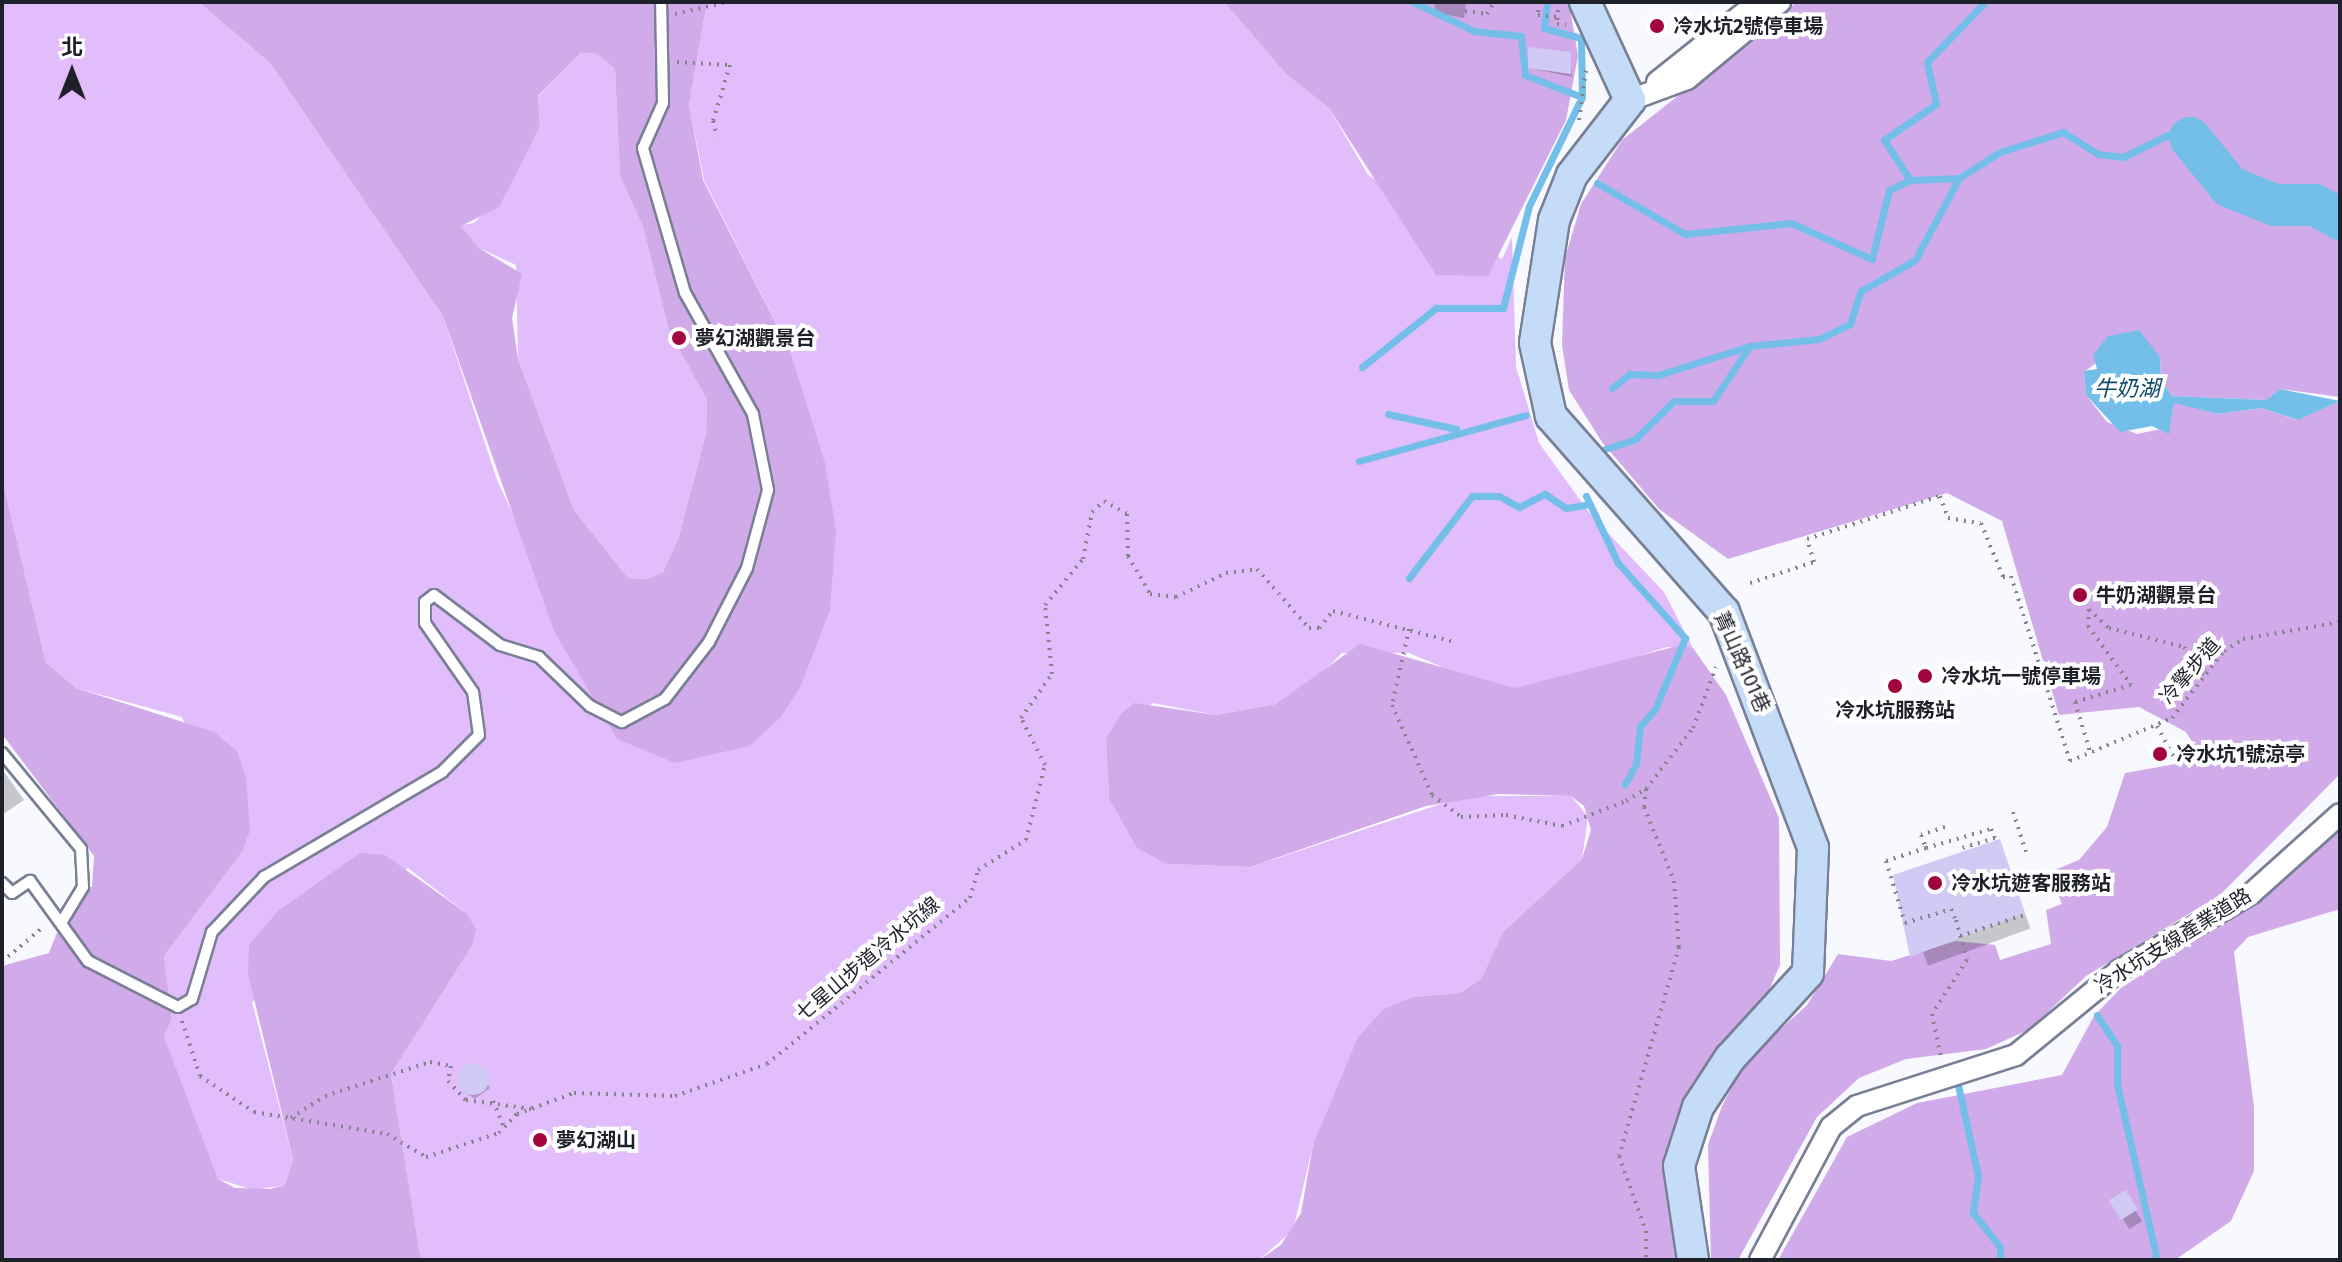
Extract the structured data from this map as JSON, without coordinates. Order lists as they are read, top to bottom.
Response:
{
  "streets": {
    "street": ["菁山路101巷", "冷水坑支線產業道路"],
    "path": ["冷擎步道", "七星山步道冷水坑線"]
  },
  "water": ["牛奶湖"],
  "places": [
    "冷水坑2號停車場",
    "夢幻湖觀景台",
    "牛奶湖觀景台",
    "冷水坑一號停車場",
    "冷水坑服務站",
    "冷水坑1號涼亭",
    "冷水坑遊客服務站",
    "夢幻湖山"
  ],
  "north": "top"
}
